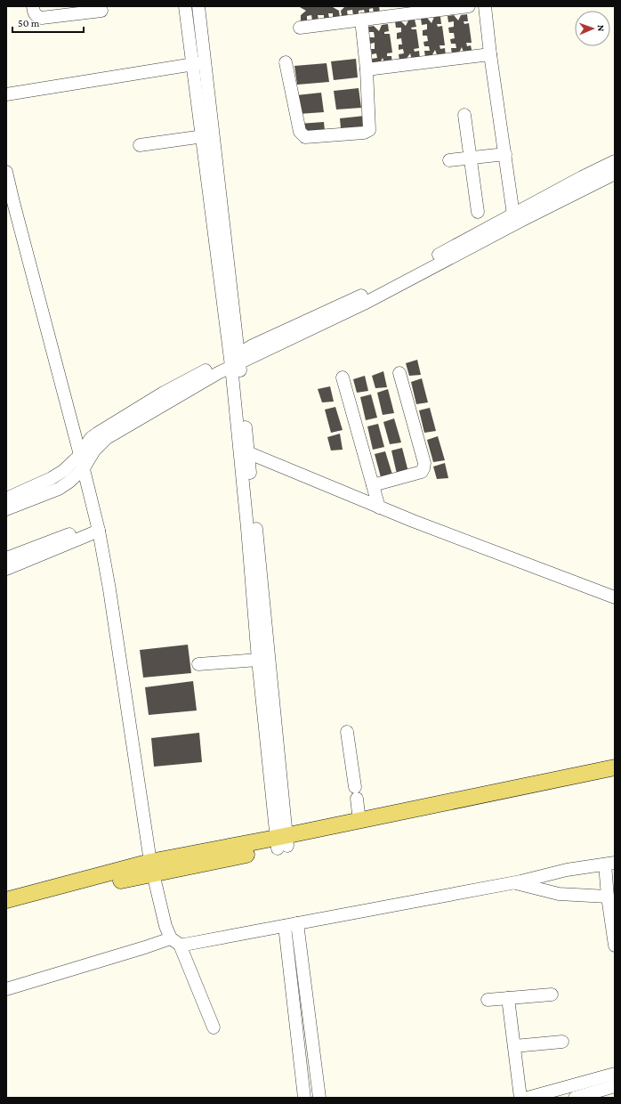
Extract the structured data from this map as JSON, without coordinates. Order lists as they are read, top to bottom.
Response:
{
  "scale_bar": "50 m",
  "north": "right"
}
